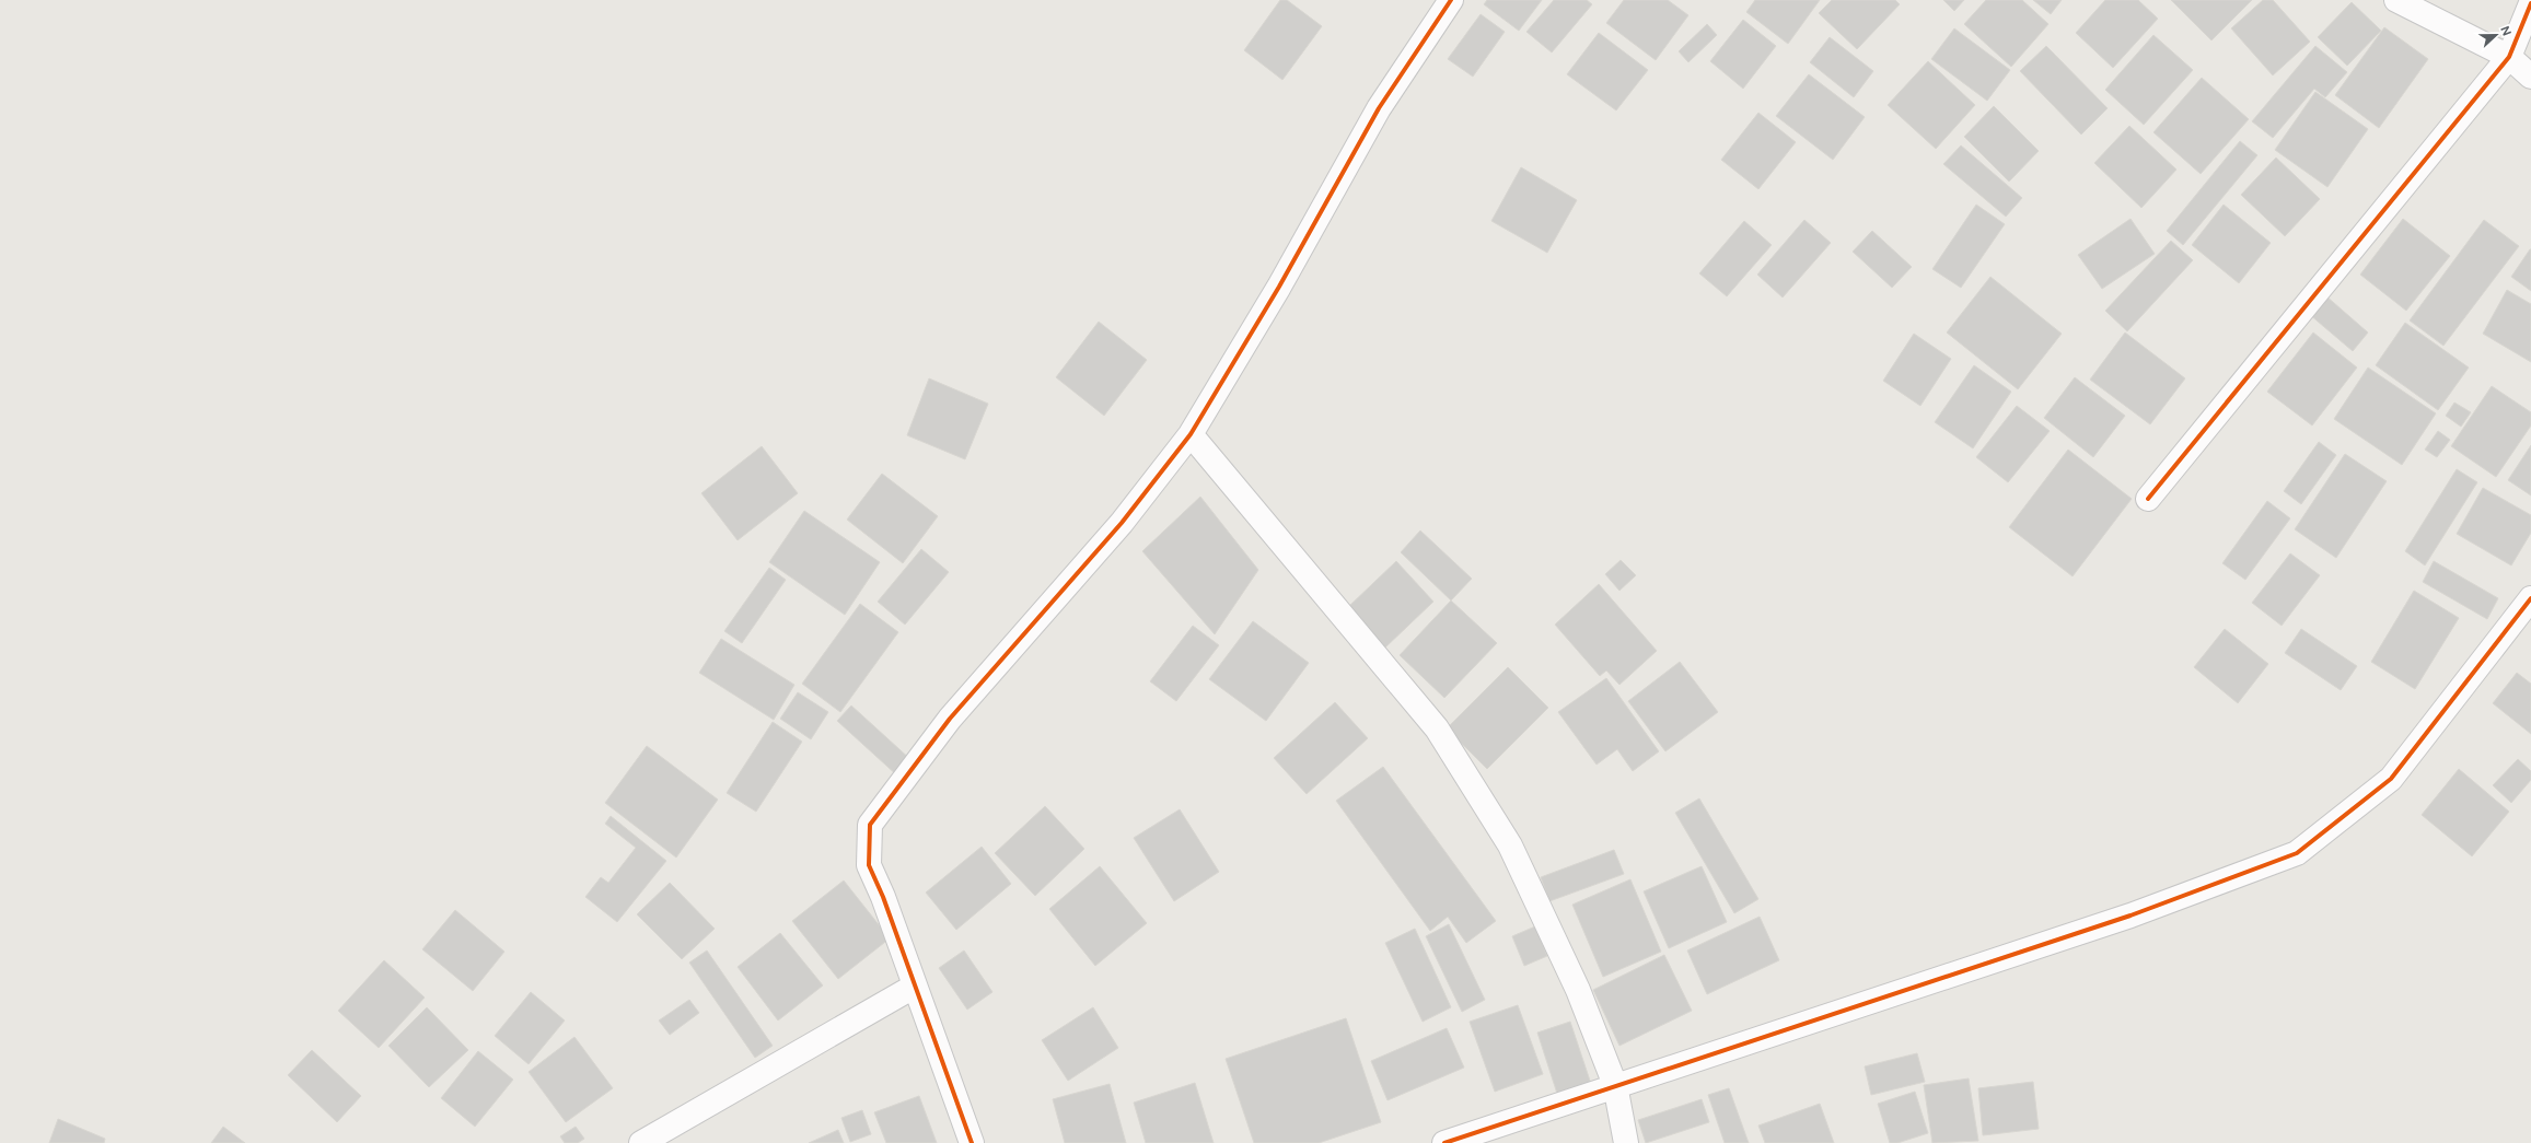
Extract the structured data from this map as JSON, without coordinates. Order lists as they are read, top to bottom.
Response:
{
  "north": "right"
}
